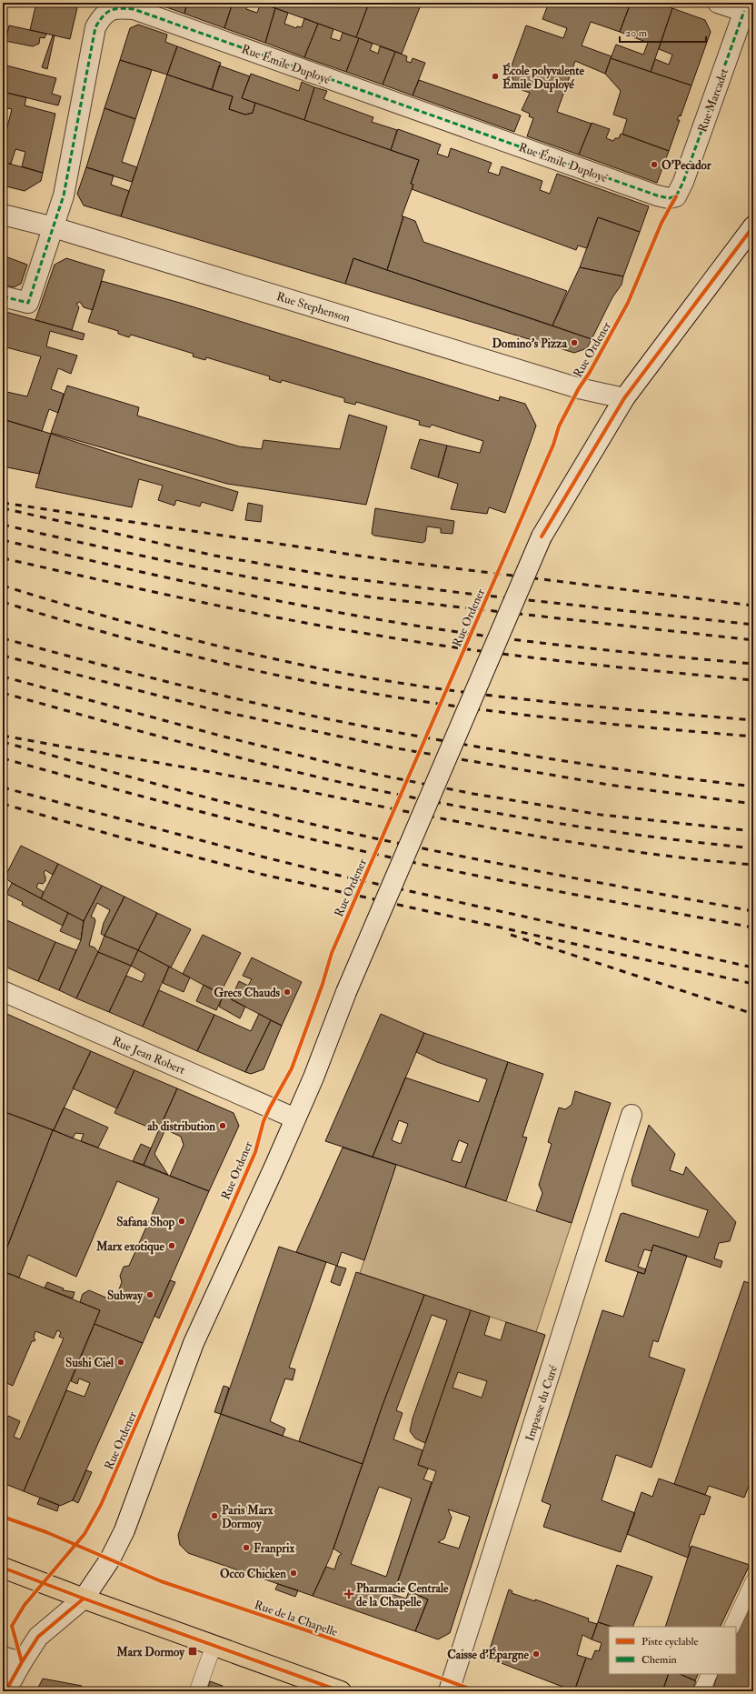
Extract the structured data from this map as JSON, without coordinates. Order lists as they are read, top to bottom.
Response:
{
  "streets": {
    "street": [
      "Rue Émile Duployé",
      "Rue Marcadet",
      "Rue Stephenson",
      "Rue Jean Robert",
      "Impasse du Curé"
    ],
    "cycle path": ["Rue Ordener", "Rue de la Chapelle"]
  },
  "crossings": [
    ["Rue Émile Duployé", "Rue Marcadet"],
    ["Rue Émile Duployé", "Rue Stephenson"]
  ],
  "places": {
    "other": [
      "École polyvalente Émile Duployé",
      "O'Pecador",
      "Domino's Pizza",
      "Grecs Chauds",
      "ab distribution",
      "Safana Shop",
      "Marx exotique",
      "Subway",
      "Sushi Ciel",
      "Paris Marx Dormoy",
      "Franprix",
      "Occo Chicken",
      "Caisse d'Épargne"
    ],
    "health": ["Pharmacie Centrale de la Chapelle"],
    "transit": ["Marx Dormoy"]
  },
  "legend": ["Piste cyclable", "Chemin"],
  "scale_bar": "20 m"
}
